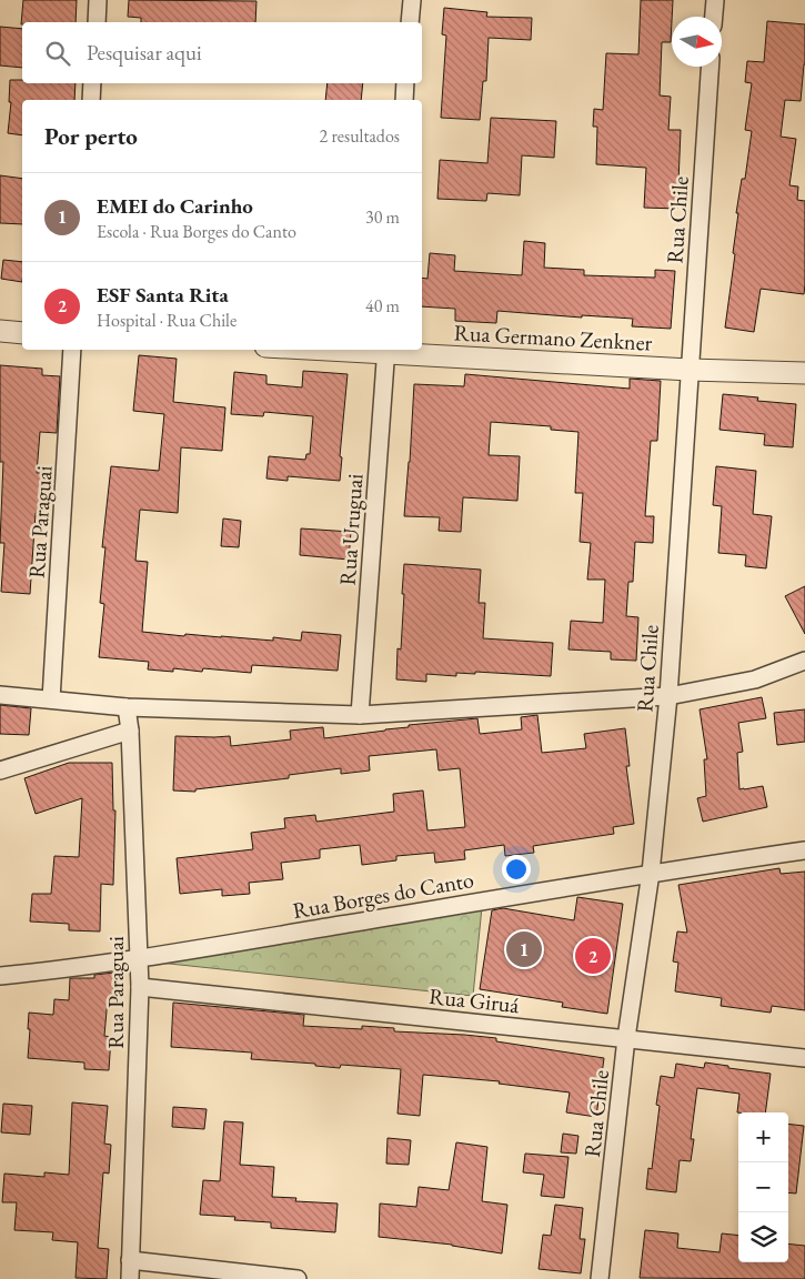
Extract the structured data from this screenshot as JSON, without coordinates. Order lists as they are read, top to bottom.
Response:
{
  "streets": {
    "street": [
      "Rua Chile",
      "Rua Germano Zenkner",
      "Rua Paraguai",
      "Rua Uruguai",
      "Rua Borges do Canto",
      "Rua Giruá"
    ]
  },
  "crossings": [
    ["Rua Chile", "Rua Germano Zenkner"],
    ["Rua Chile", "Rua Borges do Canto"],
    ["Rua Chile", "Rua Giruá"],
    ["Rua Germano Zenkner", "Rua Uruguai"],
    ["Rua Paraguai", "Rua Borges do Canto"],
    ["Rua Paraguai", "Rua Giruá"]
  ],
  "north": "right",
  "page": {
    "search": "Pesquisar aqui",
    "heading": ["Por perto", "2 resultados"],
    "list": [
      {
        "mark": "1",
        "name": "EMEI do Carinho",
        "note": "Escola · Rua Borges do Canto",
        "value": "30 m"
      },
      {
        "mark": "2",
        "name": "ESF Santa Rita",
        "note": "Hospital · Rua Chile",
        "value": "40 m"
      }
    ],
    "pins": ["1", "2"],
    "map_buttons": ["+", "−"]
  }
}
